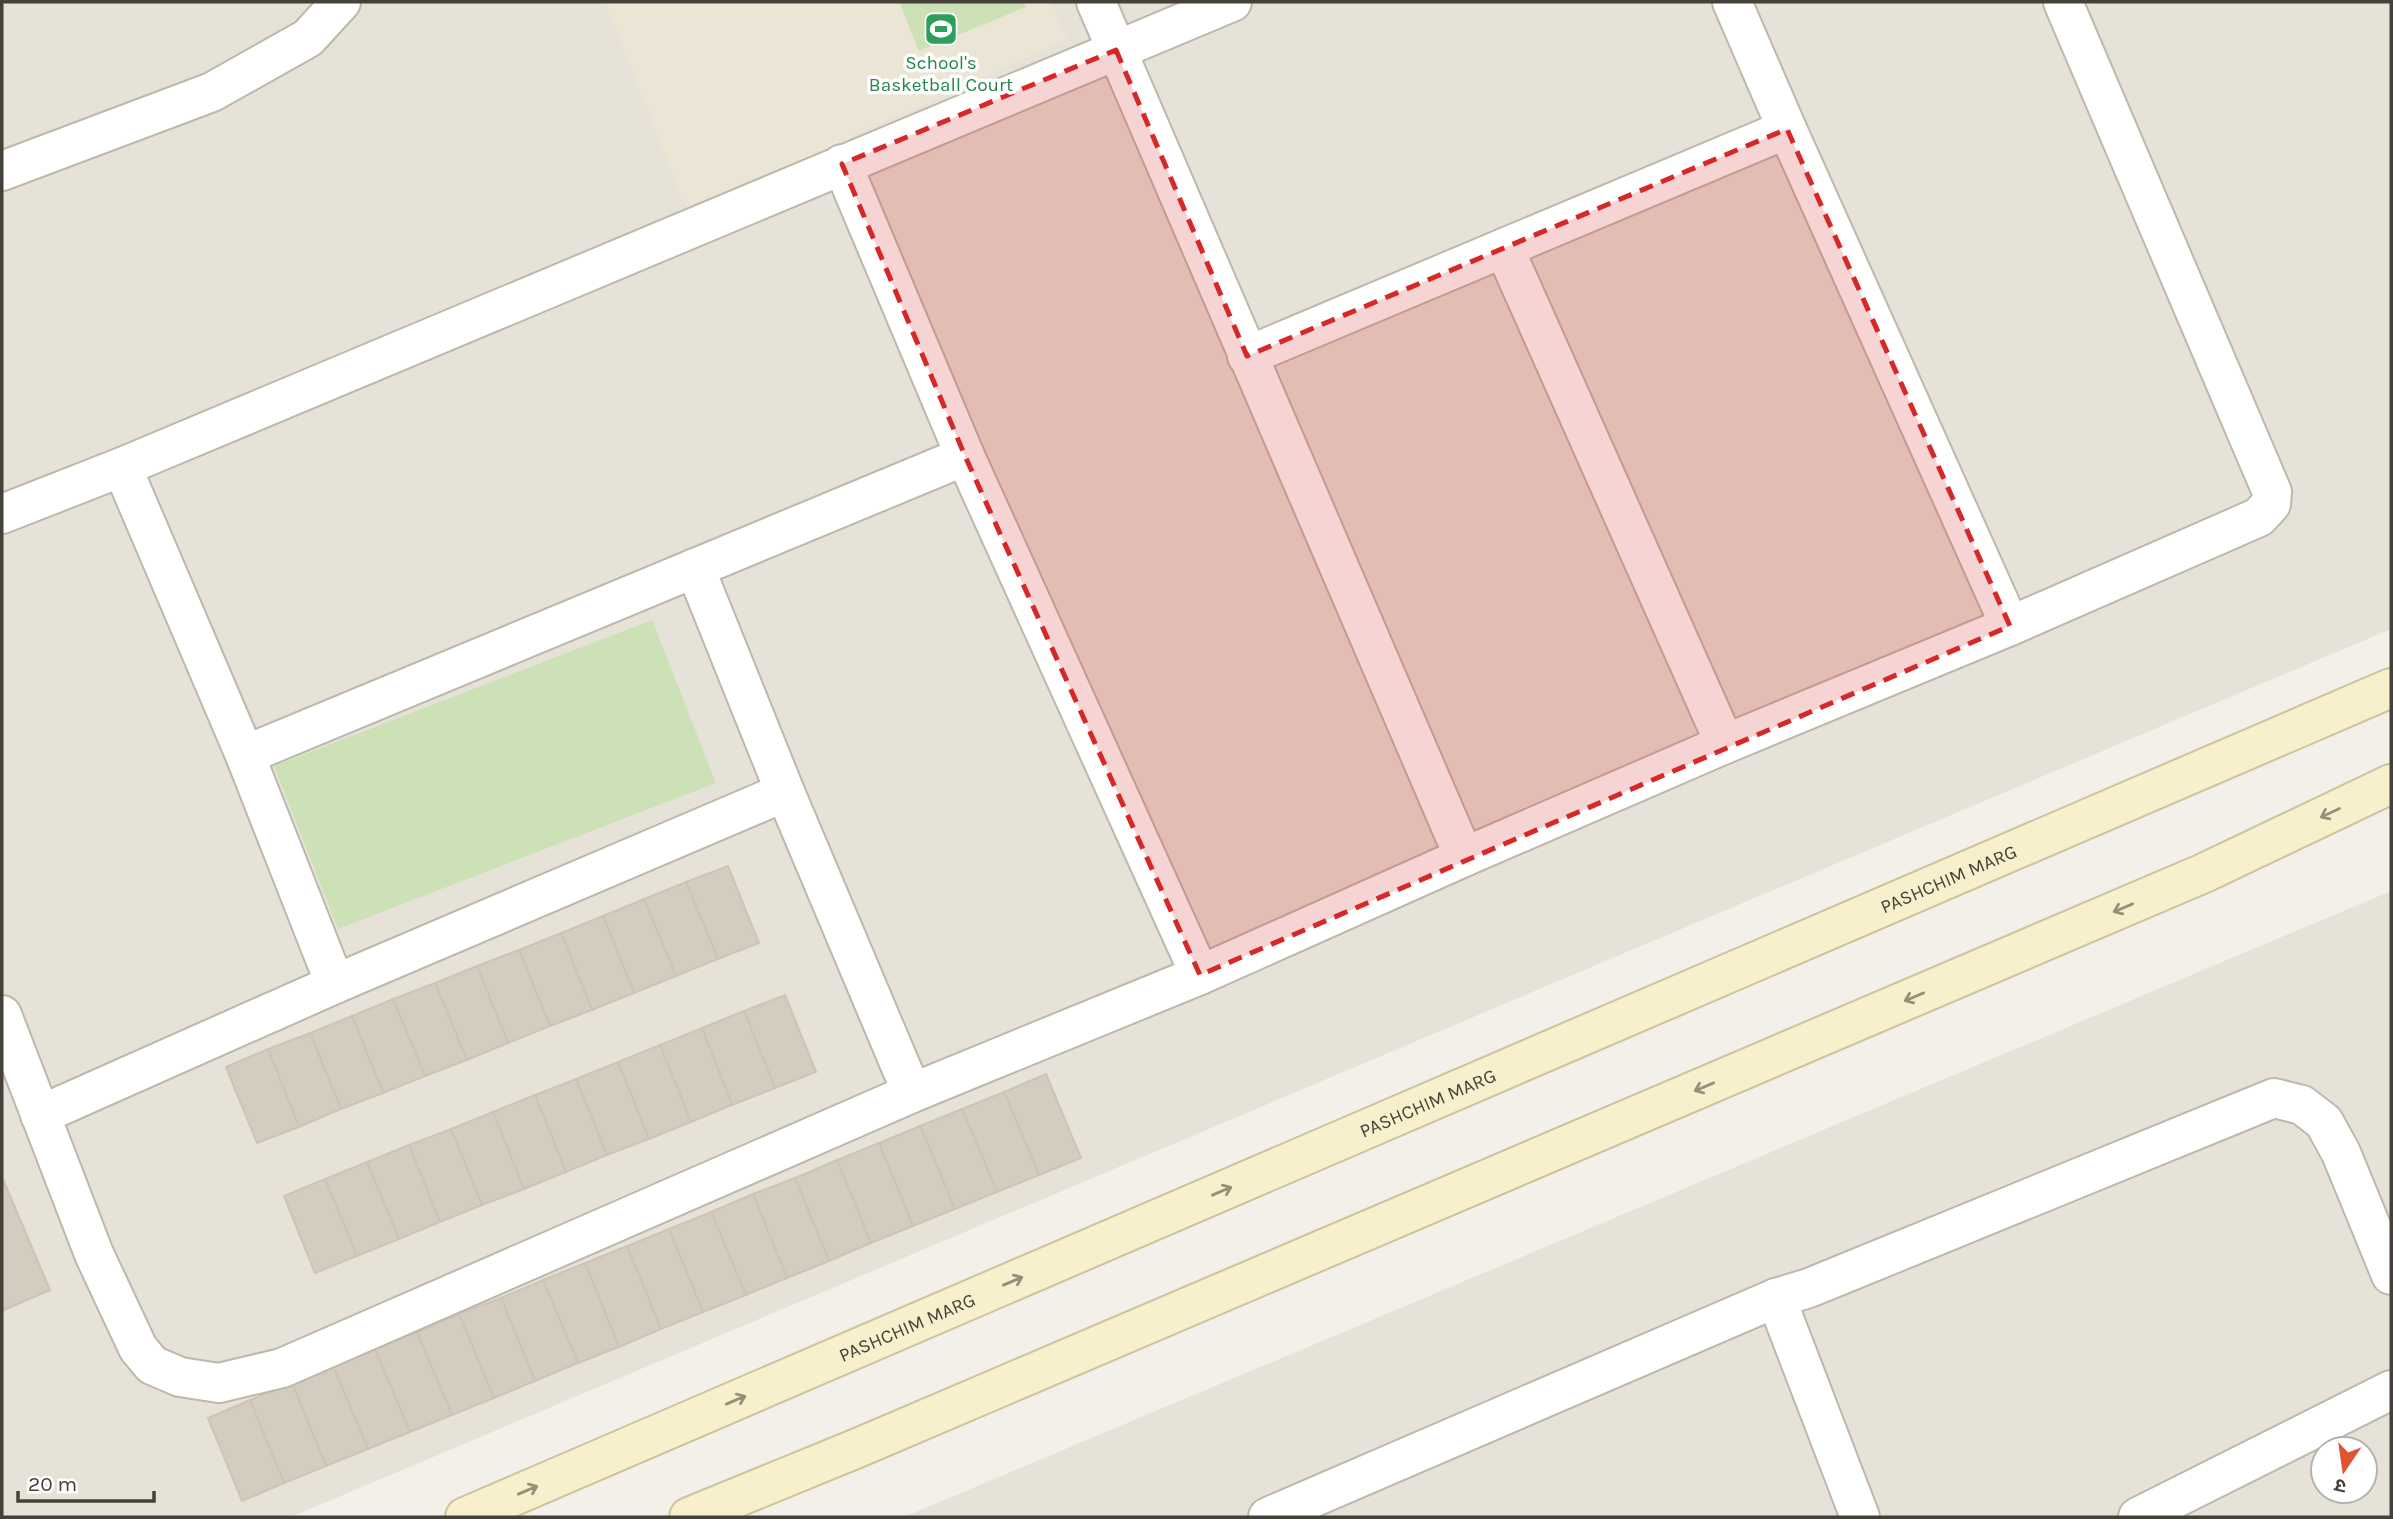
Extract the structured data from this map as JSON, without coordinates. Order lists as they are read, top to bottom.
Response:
{
  "streets": {
    "main road": ["PASHCHIM MARG"]
  },
  "places": {
    "sports": ["School's Basketball Court"]
  },
  "scale_bar": "20 m",
  "north": "bottom"
}
